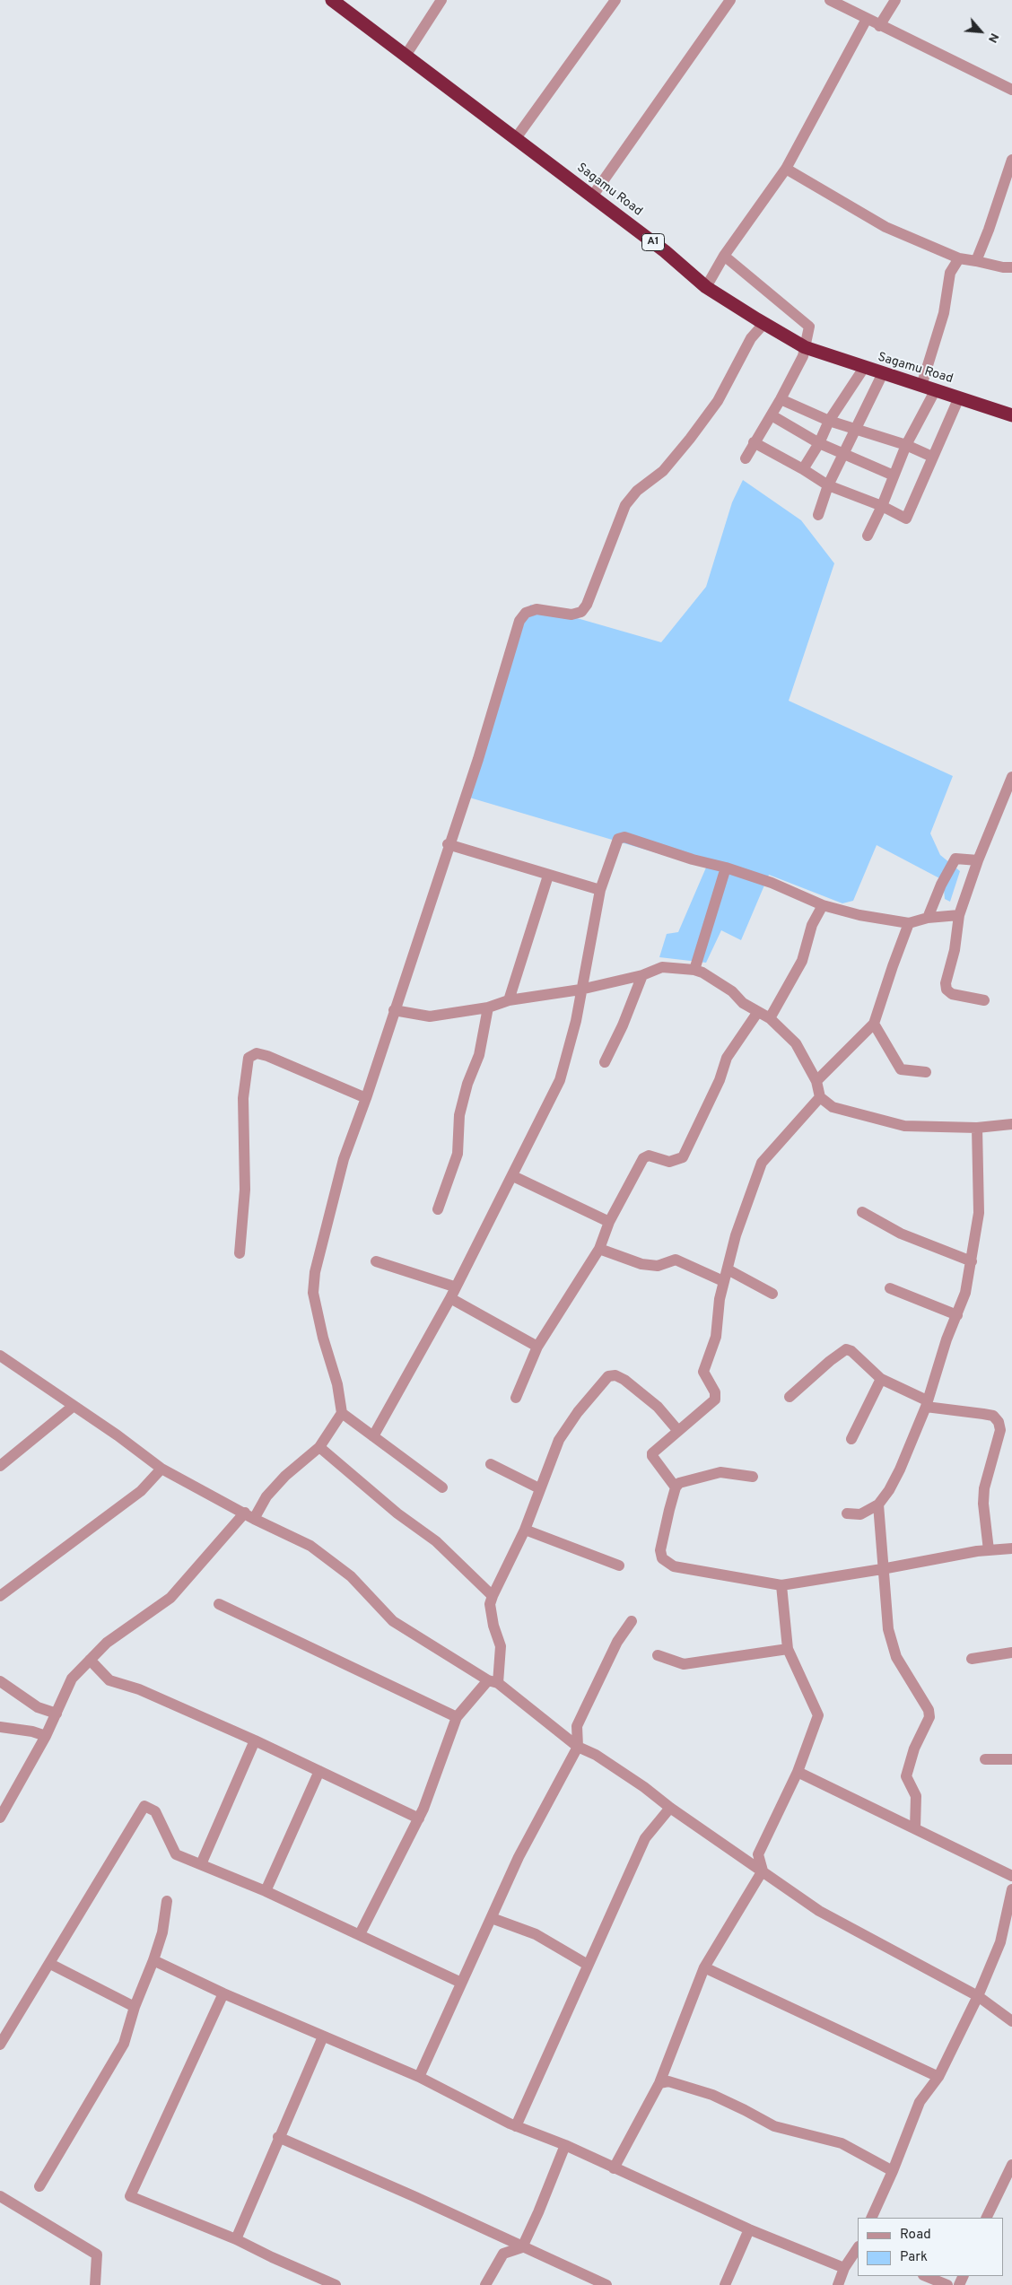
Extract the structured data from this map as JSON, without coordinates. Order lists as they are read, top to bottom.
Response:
{
  "streets": {
    "highway": ["Sagamu Road", "A1"]
  },
  "legend": ["Road", "Park"],
  "north": "bottom right"
}
